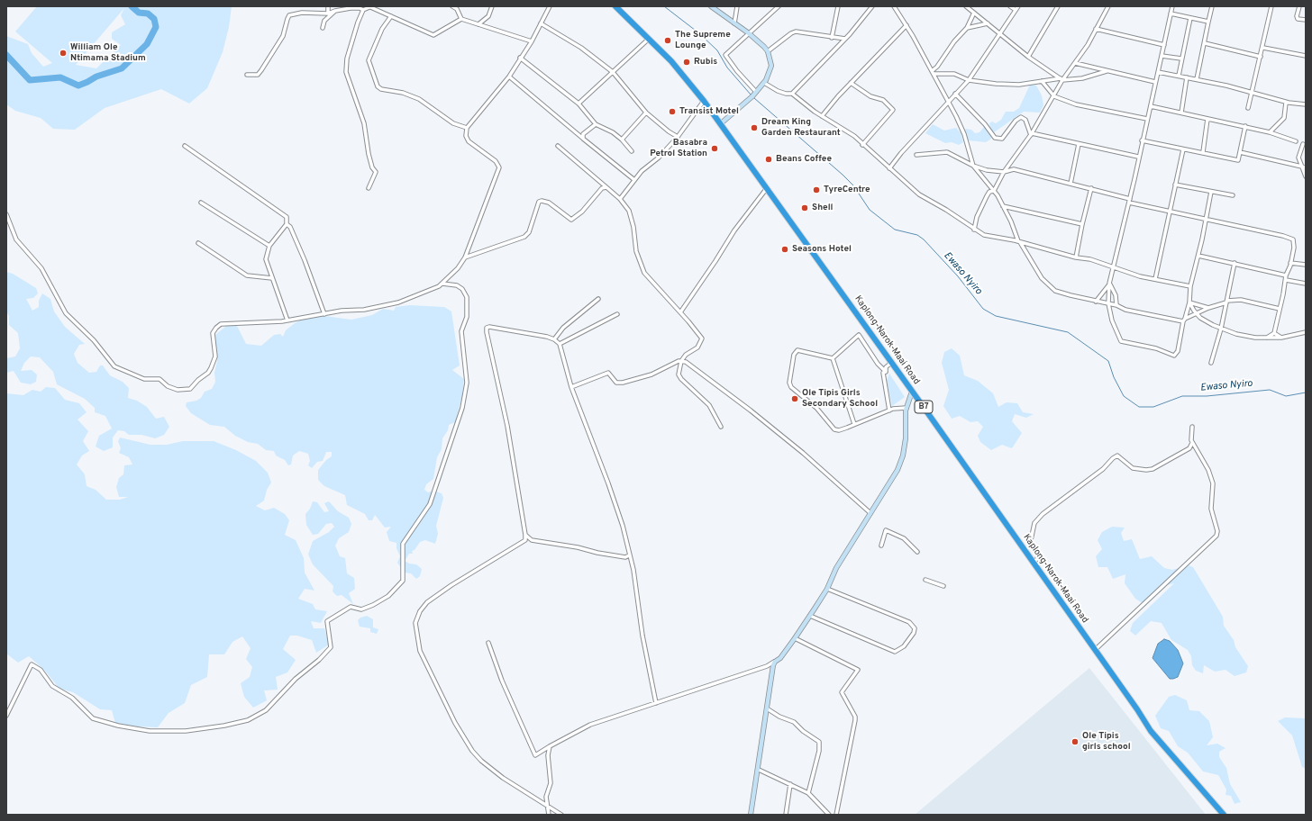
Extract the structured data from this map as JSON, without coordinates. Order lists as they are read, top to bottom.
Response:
{
  "streets": {
    "highway": ["Kaplong-Narok-Maai Road", "B7"]
  },
  "water": ["Ewaso Nyiro"],
  "places": [
    "The Supreme Lounge",
    "William Ole Ntimama Stadium",
    "Rubis",
    "Transist Motel",
    "Dream King Garden Restaurant",
    "Basabra Petrol Station",
    "Beans Coffee",
    "TyreCentre",
    "Shell",
    "Seasons Hotel",
    "Ole Tipis Girls Secondary School",
    "Ole Tipis girls school"
  ]
}
